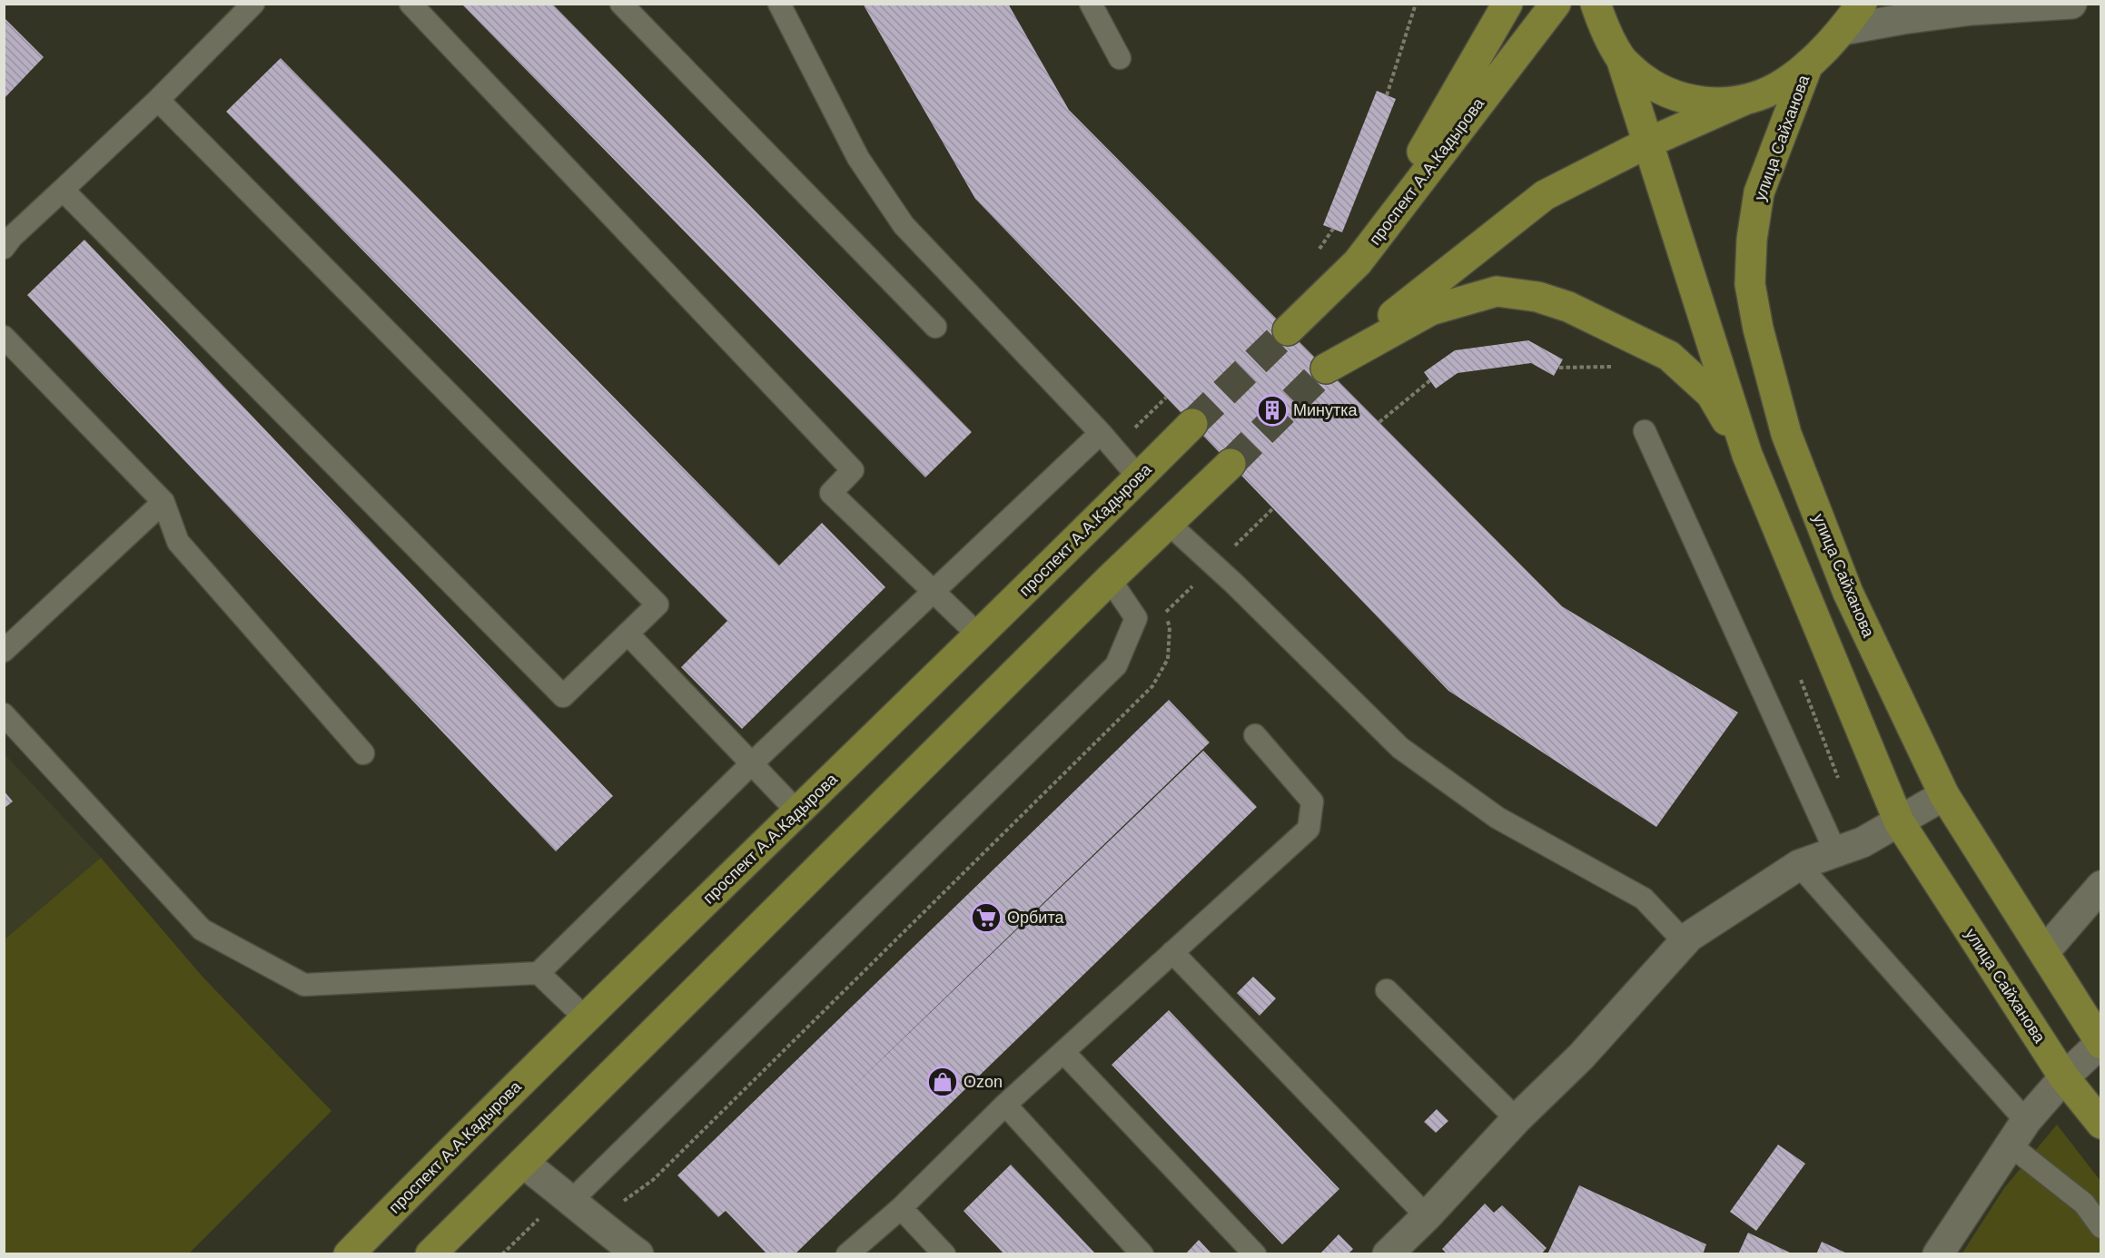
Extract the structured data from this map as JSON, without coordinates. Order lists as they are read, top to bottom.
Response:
{
  "streets": {
    "main road": ["улица Сайханова", "проспект А.А.Кадырова"]
  },
  "places": {
    "building": ["Минутка"],
    "supermarket": ["Орбита"],
    "shop": ["Ozon"]
  }
}
